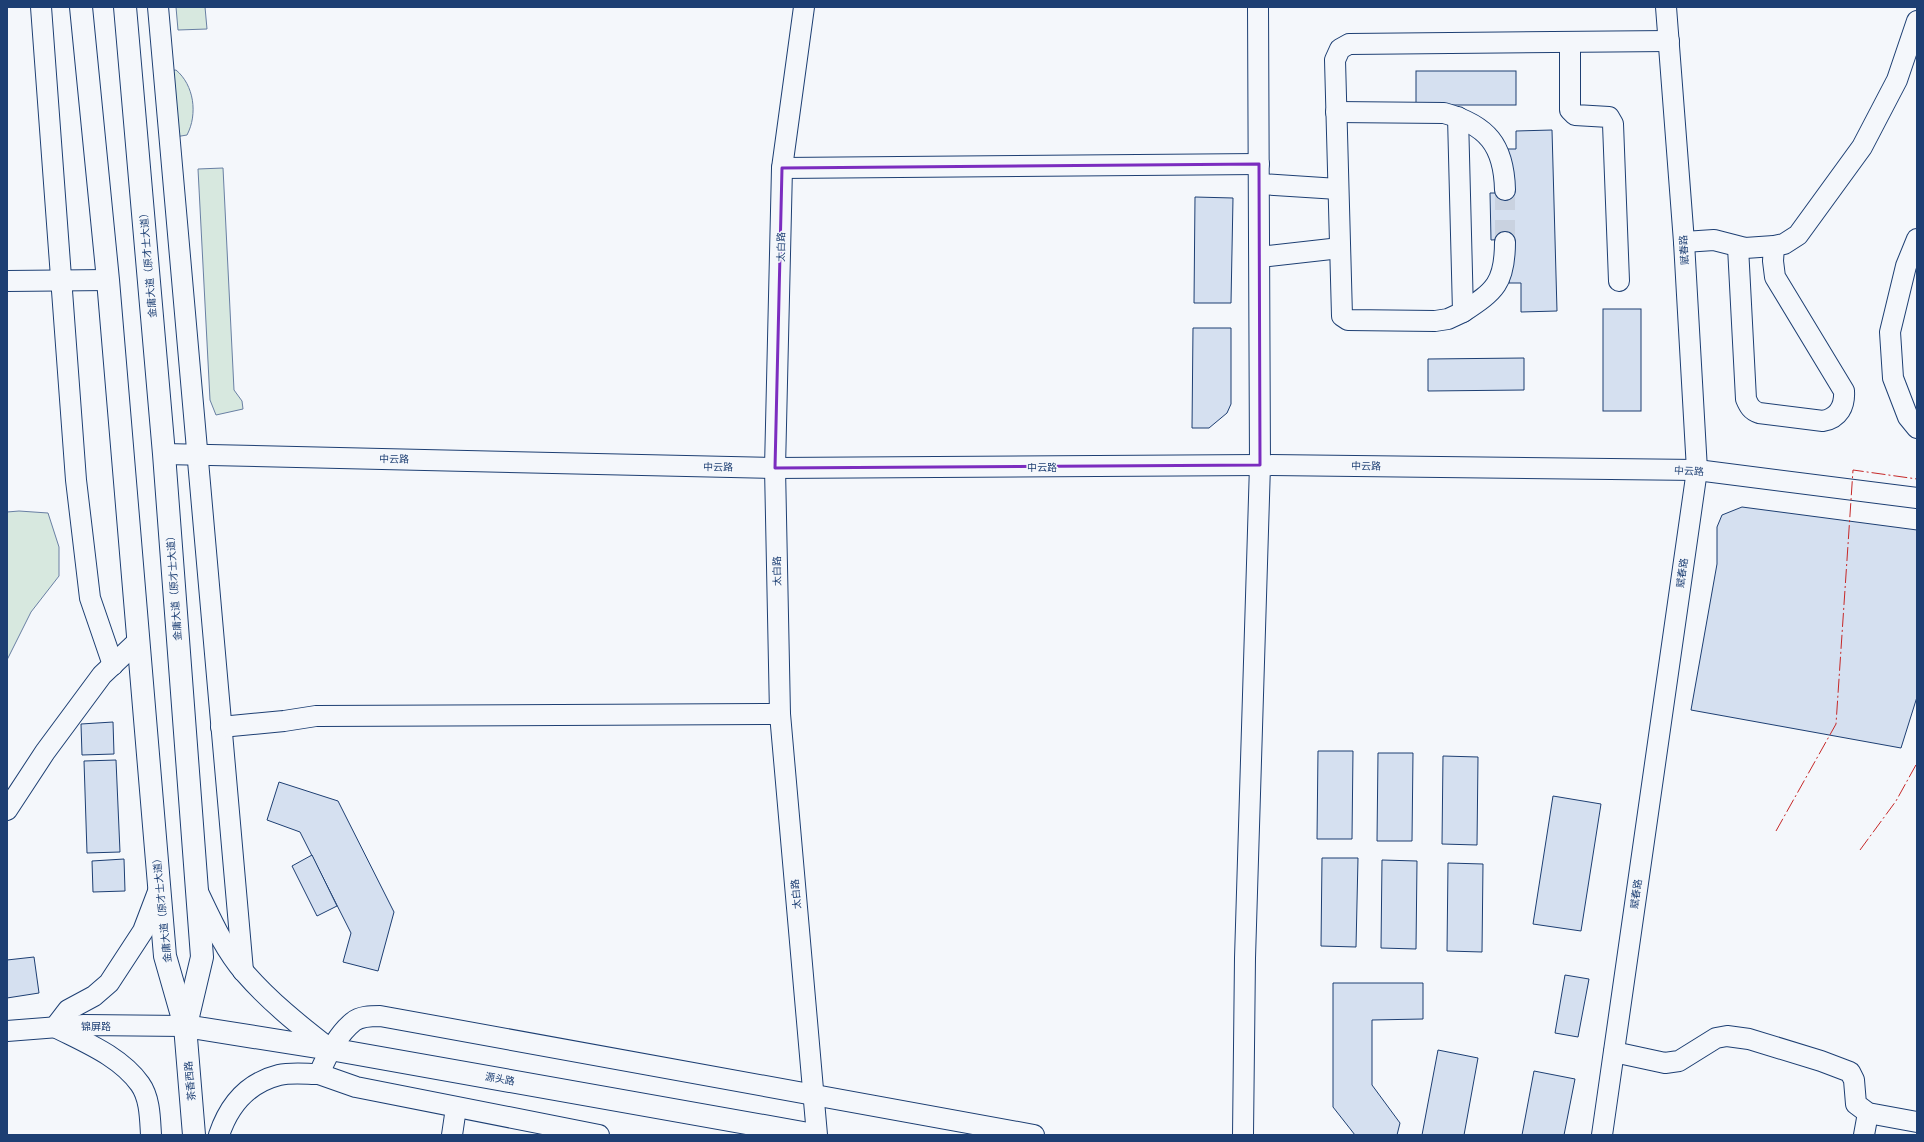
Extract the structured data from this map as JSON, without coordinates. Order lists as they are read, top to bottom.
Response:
{
  "streets": {
    "main road": ["金庸大道（原才士大道）", "源头路", "茶香西路"],
    "street": [
      "太白路",
      "赋春路",
      "中云路",
      "锦屏路"
    ]
  },
  "crossings": [
    ["太白路", "中云路"],
    ["太白路", "源头路"],
    ["赋春路", "中云路"],
    ["金庸大道（原才士大道）", "中云路"],
    ["金庸大道（原才士大道）", "锦屏路"],
    ["金庸大道（原才士大道）", "源头路"],
    ["金庸大道（原才士大道）", "茶香西路"],
    ["锦屏路", "源头路"],
    ["锦屏路", "茶香西路"],
    ["源头路", "茶香西路"]
  ]
}
